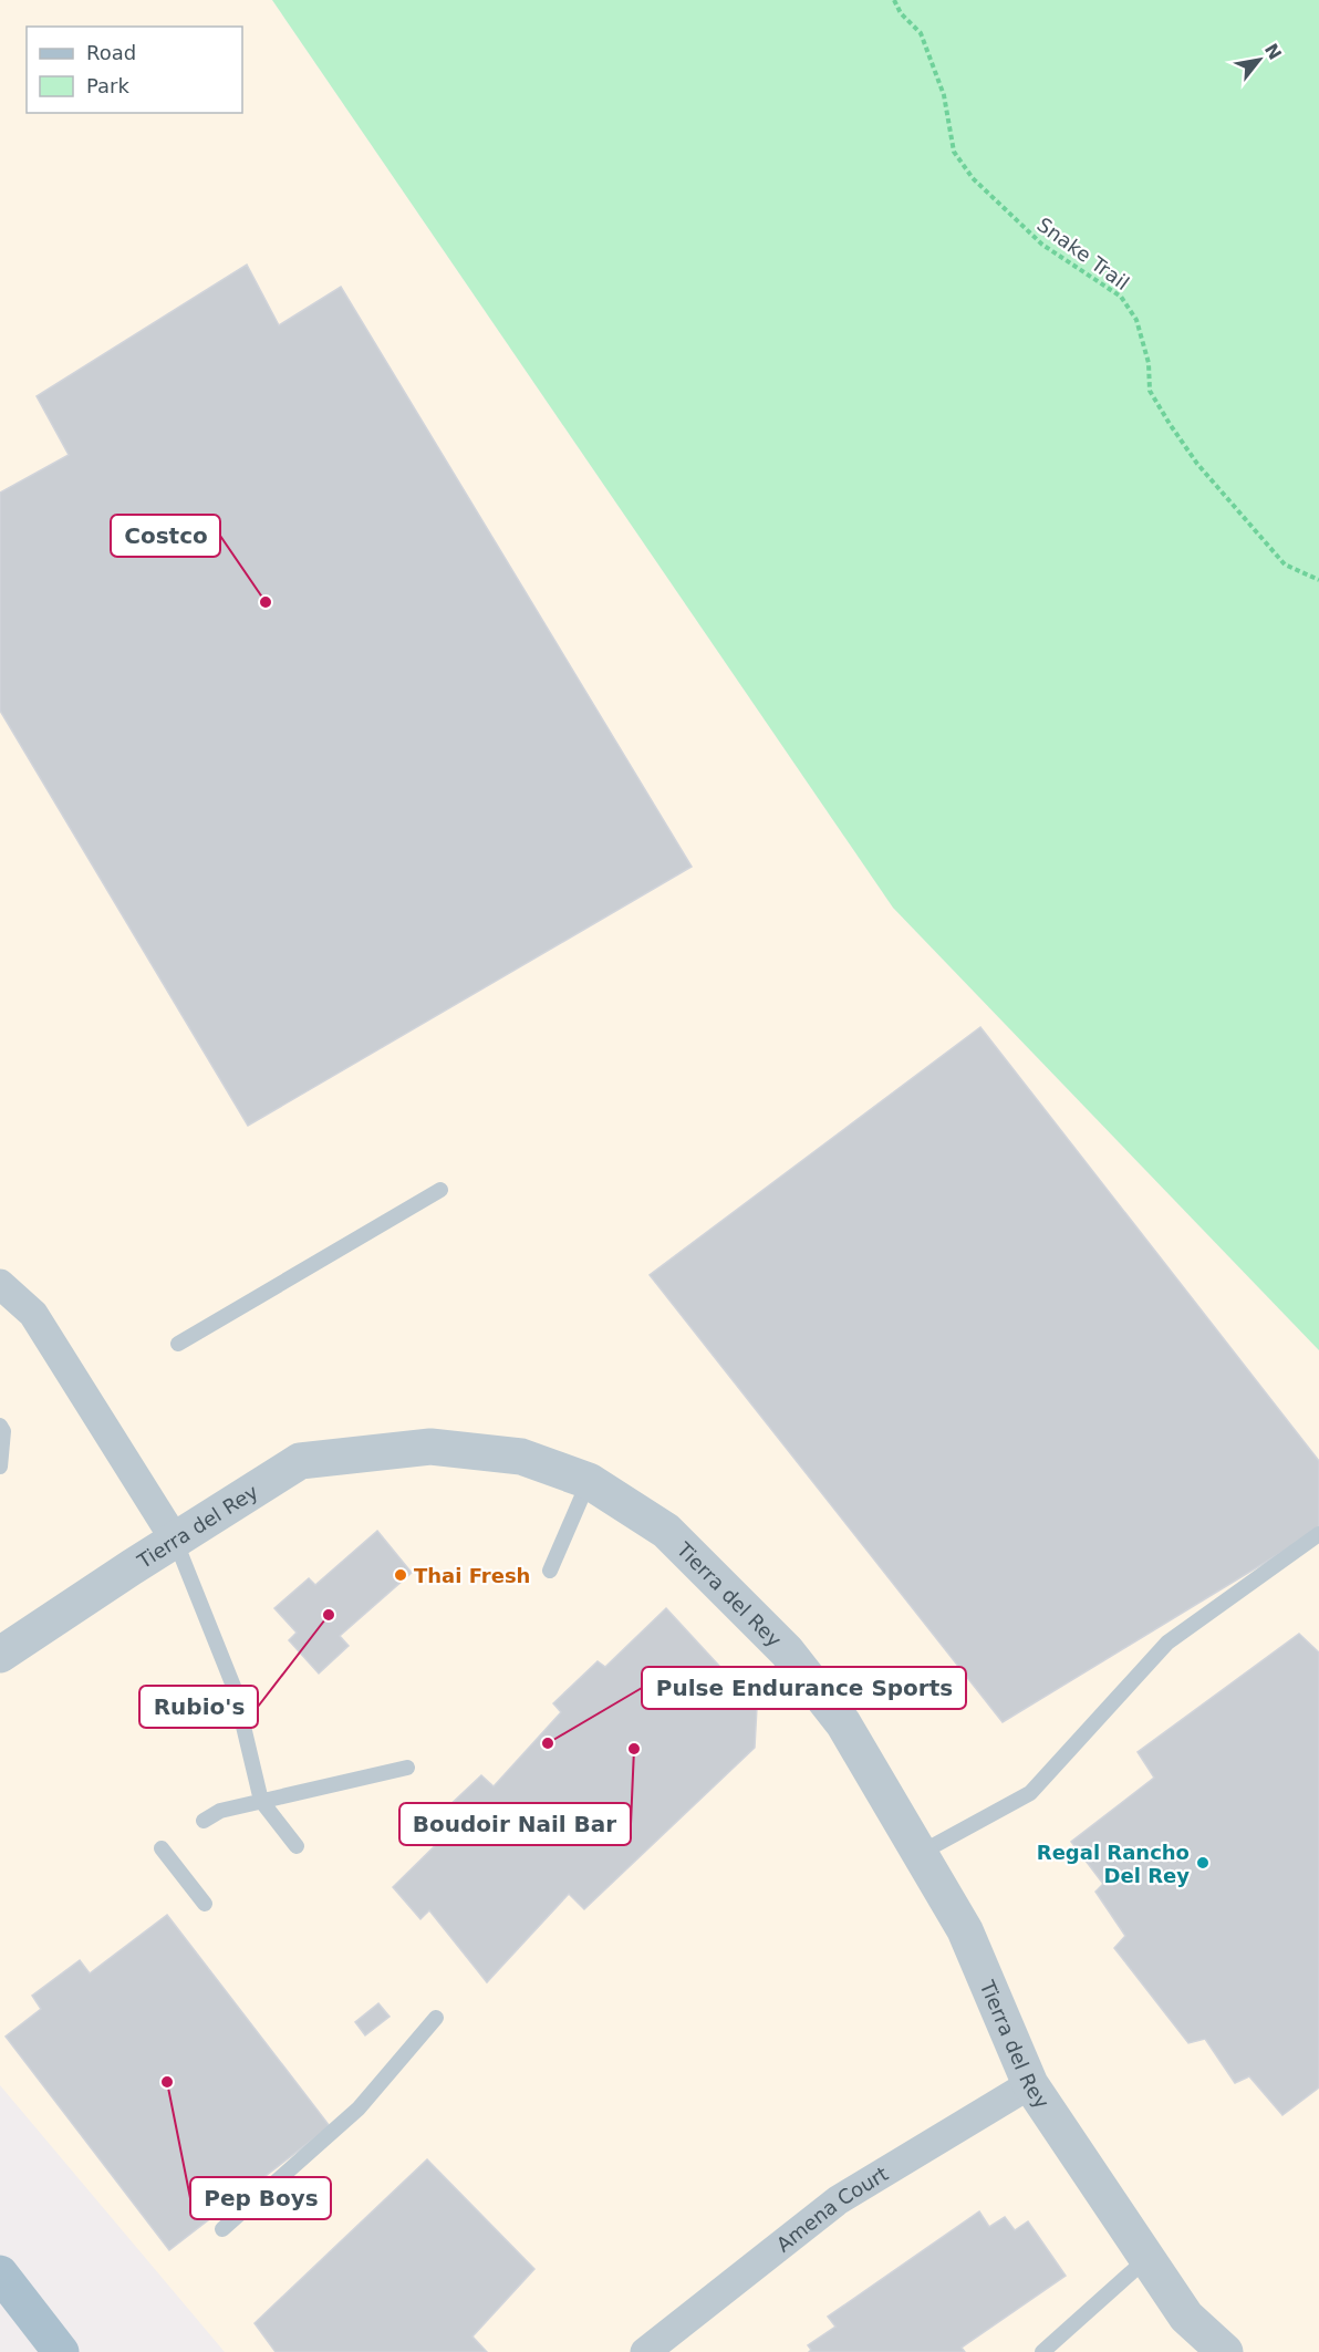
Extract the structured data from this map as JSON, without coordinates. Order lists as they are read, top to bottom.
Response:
{
  "streets": {
    "street": ["Tierra del Rey", "Amena Court"],
    "path": ["Snake Trail"]
  },
  "crossings": [
    ["Tierra del Rey", "Amena Court"]
  ],
  "places": [
    "Costco",
    "Thai Fresh",
    "Rubio's",
    "Pulse Endurance Sports",
    "Boudoir Nail Bar",
    "Regal Rancho Del Rey",
    "Pep Boys"
  ],
  "legend": ["Road", "Park"],
  "north": "top right"
}
